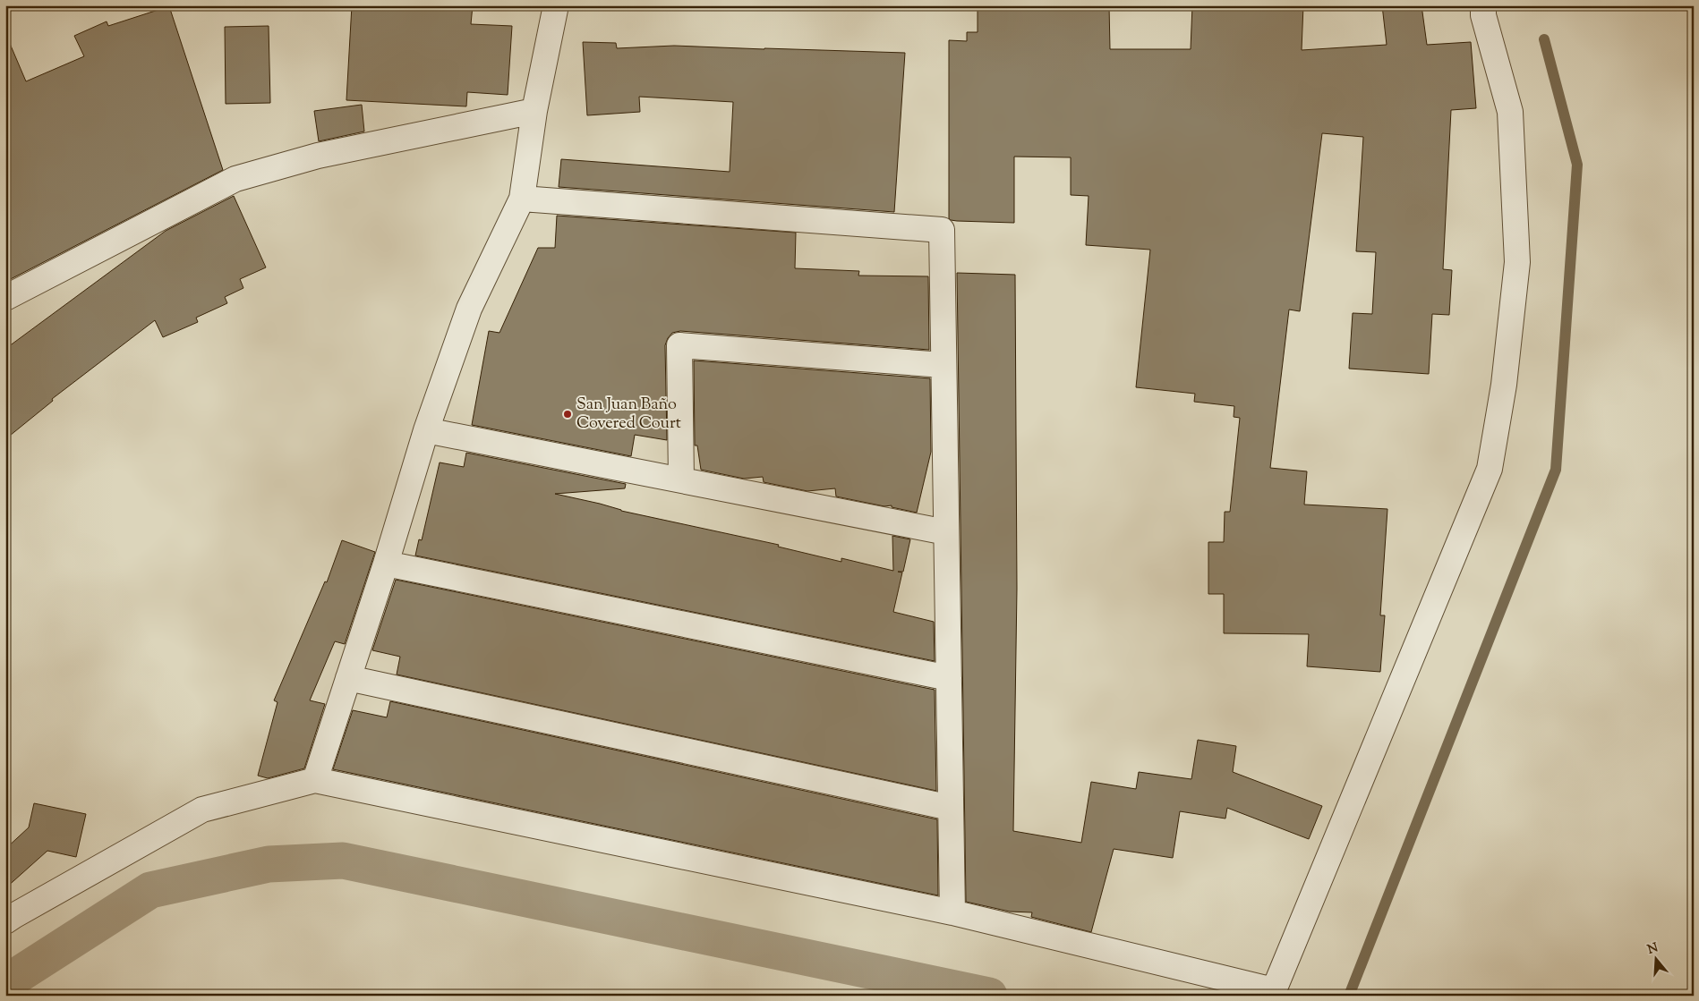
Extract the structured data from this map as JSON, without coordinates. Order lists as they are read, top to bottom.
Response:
{
  "places": ["San Juan Baño Covered Court"],
  "north": "top"
}
